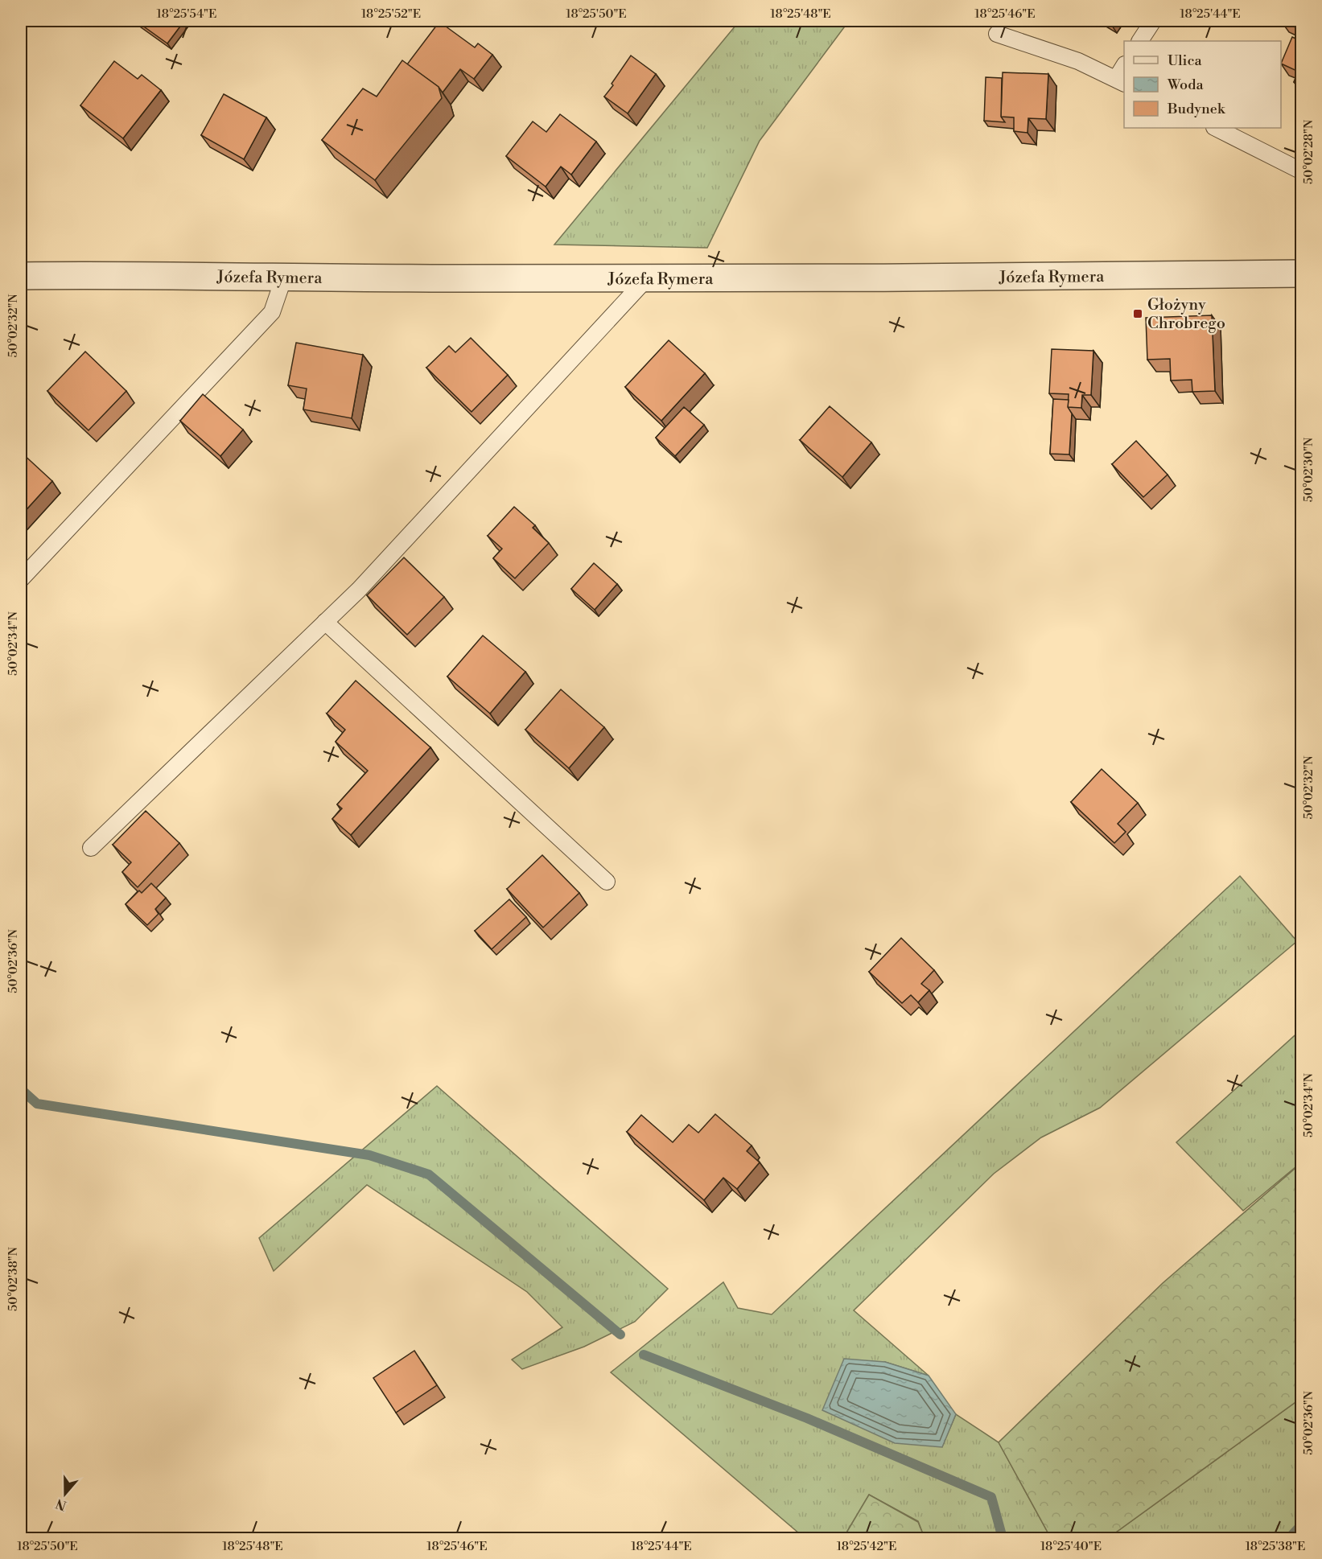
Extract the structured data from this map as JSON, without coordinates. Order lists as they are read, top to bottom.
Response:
{
  "streets": {
    "street": ["Józefa Rymera"]
  },
  "places": {
    "transit": ["Głożyny Chrobrego"]
  },
  "legend": ["Ulica", "Woda", "Budynek"],
  "north": "bottom",
  "coordinates": [
    "18°25'54\"E",
    "18°25'52\"E",
    "18°25'50\"E",
    "18°25'48\"E",
    "18°25'46\"E",
    "18°25'44\"E",
    "50°02'28\"N",
    "50°02'32\"N",
    "50°02'30\"N",
    "50°02'34\"N",
    "50°02'36\"N",
    "50°02'38\"N",
    "18°25'42\"E",
    "18°25'40\"E",
    "18°25'38\"E"
  ]
}
